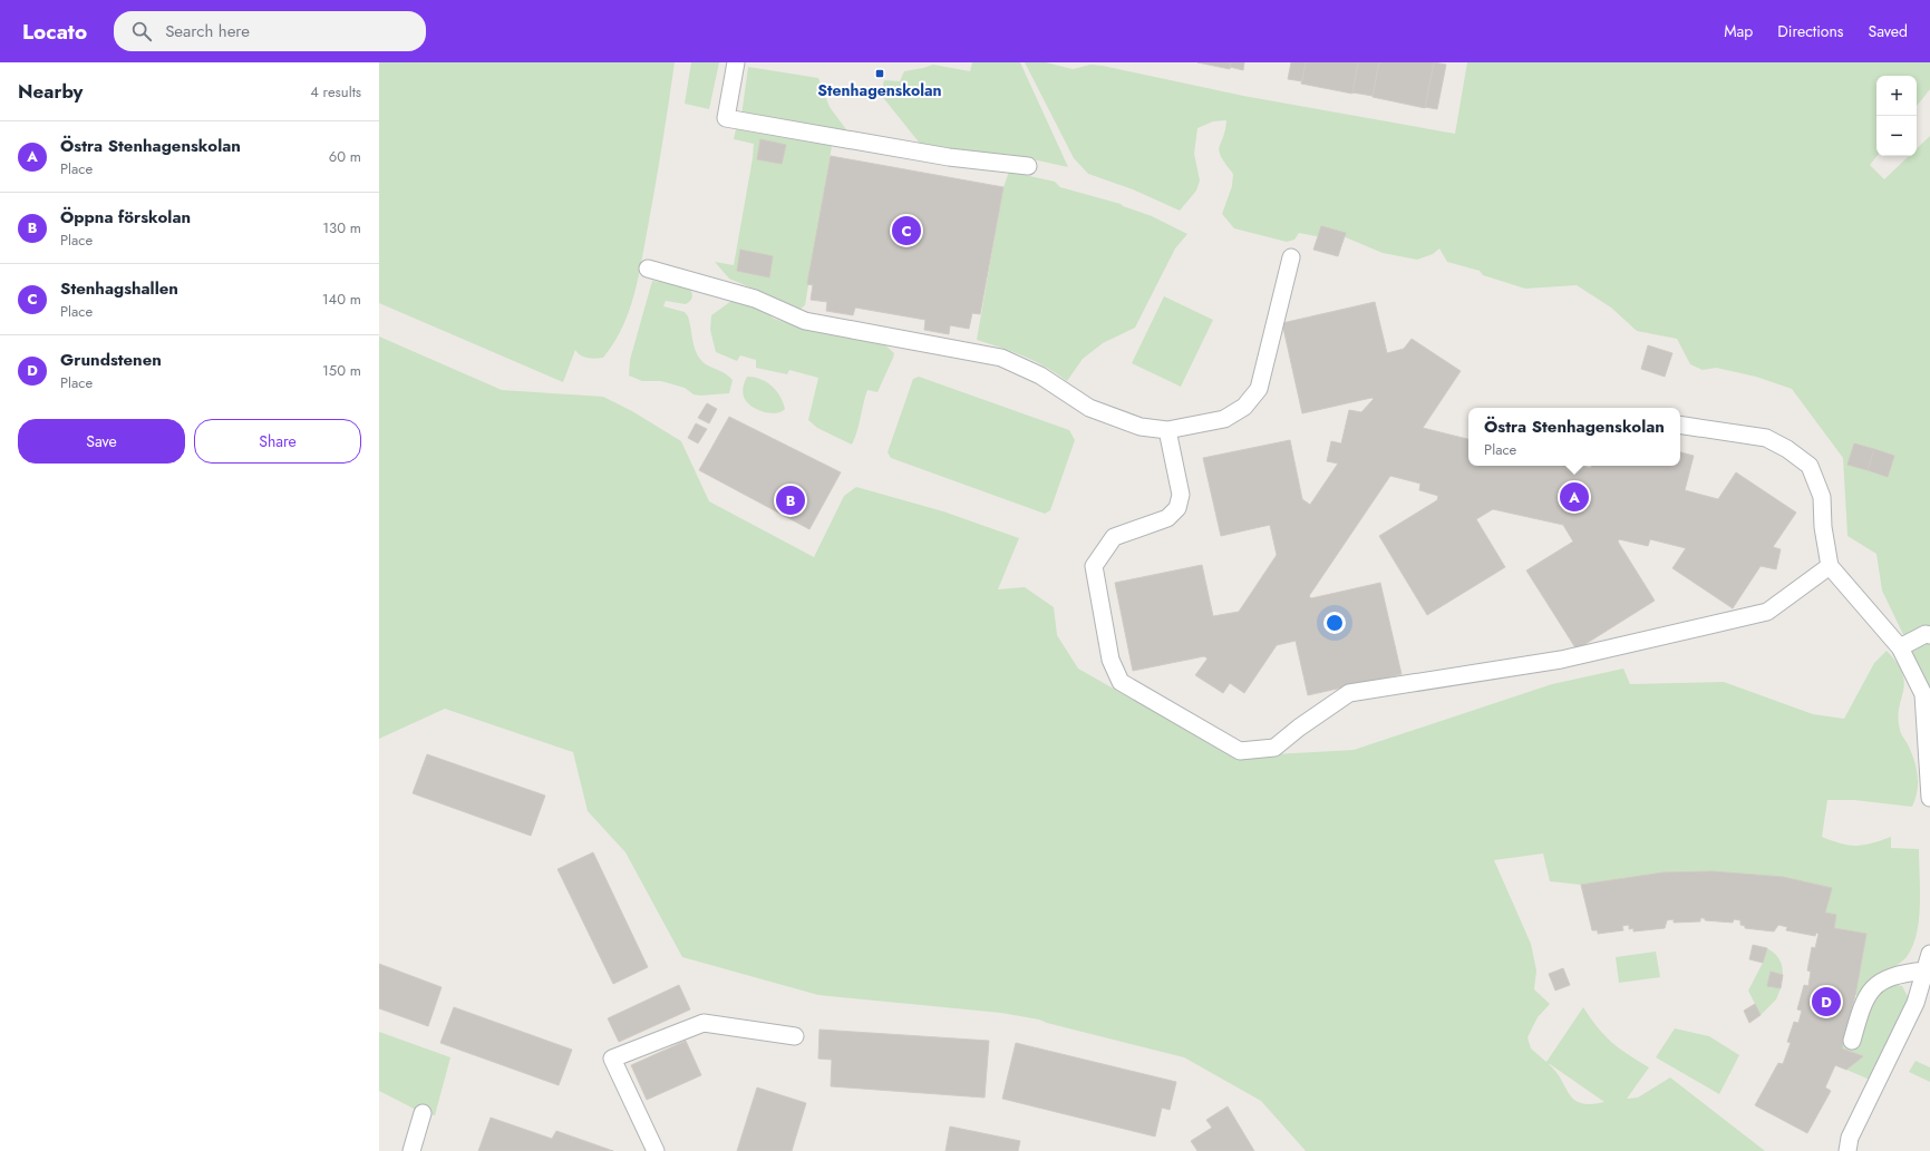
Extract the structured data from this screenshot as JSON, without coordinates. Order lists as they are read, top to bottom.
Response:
{
  "places": {
    "transit": ["Stenhagenskolan"]
  },
  "page": {
    "header": "Locato",
    "search": "Search here",
    "nav": ["Map", "Directions", "Saved"],
    "heading": ["Nearby", "4 results"],
    "map_buttons": ["+", "−"],
    "list": [
      {
        "mark": "A",
        "name": "Östra Stenhagenskolan",
        "note": "Place",
        "value": "60 m"
      },
      {
        "mark": "B",
        "name": "Öppna förskolan",
        "note": "Place",
        "value": "130 m"
      },
      {
        "mark": "C",
        "name": "Stenhagshallen",
        "note": "Place",
        "value": "140 m"
      },
      {
        "mark": "D",
        "name": "Grundstenen",
        "note": "Place",
        "value": "150 m"
      }
    ],
    "pins": [
      "C",
      "A",
      "B",
      "D"
    ],
    "buttons": ["Save", "Share"],
    "popup": ["Östra Stenhagenskolan", "Place"]
  }
}
